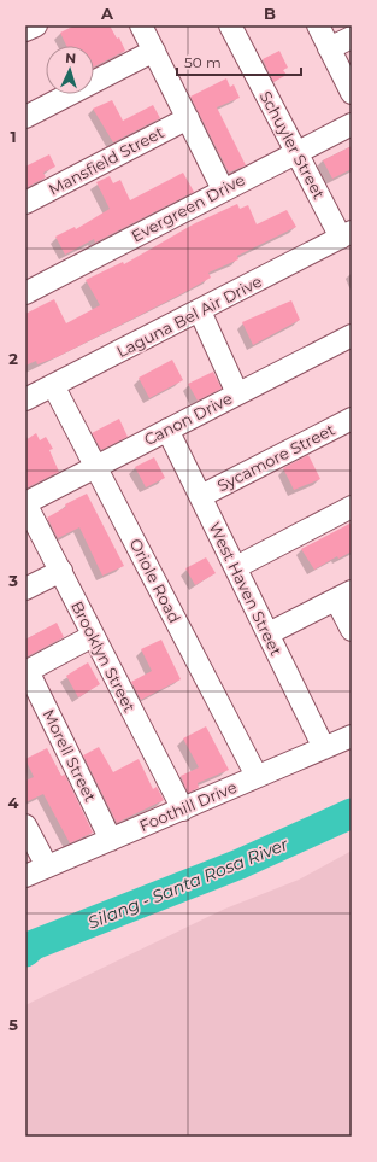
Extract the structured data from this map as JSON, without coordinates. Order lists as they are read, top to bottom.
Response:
{
  "streets": {
    "street": [
      "Schuyler Street",
      "Mansfield Street",
      "Evergreen Drive",
      "Laguna Bel Air Drive",
      "Canon Drive",
      "Sycamore Street",
      "Oriole Road",
      "West Haven Street",
      "Brooklyn Street",
      "Morell Street",
      "Foothill Drive"
    ]
  },
  "crossings": [
    ["Schuyler Street", "Evergreen Drive"],
    ["Schuyler Street", "Laguna Bel Air Drive"],
    ["Laguna Bel Air Drive", "Oriole Road"],
    ["Canon Drive", "Oriole Road"],
    ["Canon Drive", "West Haven Street"],
    ["Canon Drive", "Brooklyn Street"],
    ["Sycamore Street", "West Haven Street"],
    ["Oriole Road", "Foothill Drive"],
    ["West Haven Street", "Foothill Drive"],
    ["Brooklyn Street", "Foothill Drive"],
    ["Morell Street", "Foothill Drive"]
  ],
  "water": ["Silang - Santa Rosa River"],
  "scale_bar": "50 m",
  "north": "top",
  "grid": {
    "columns": ["A", "B"],
    "rows": [
      "1",
      "2",
      "3",
      "4",
      "5"
    ]
  }
}
